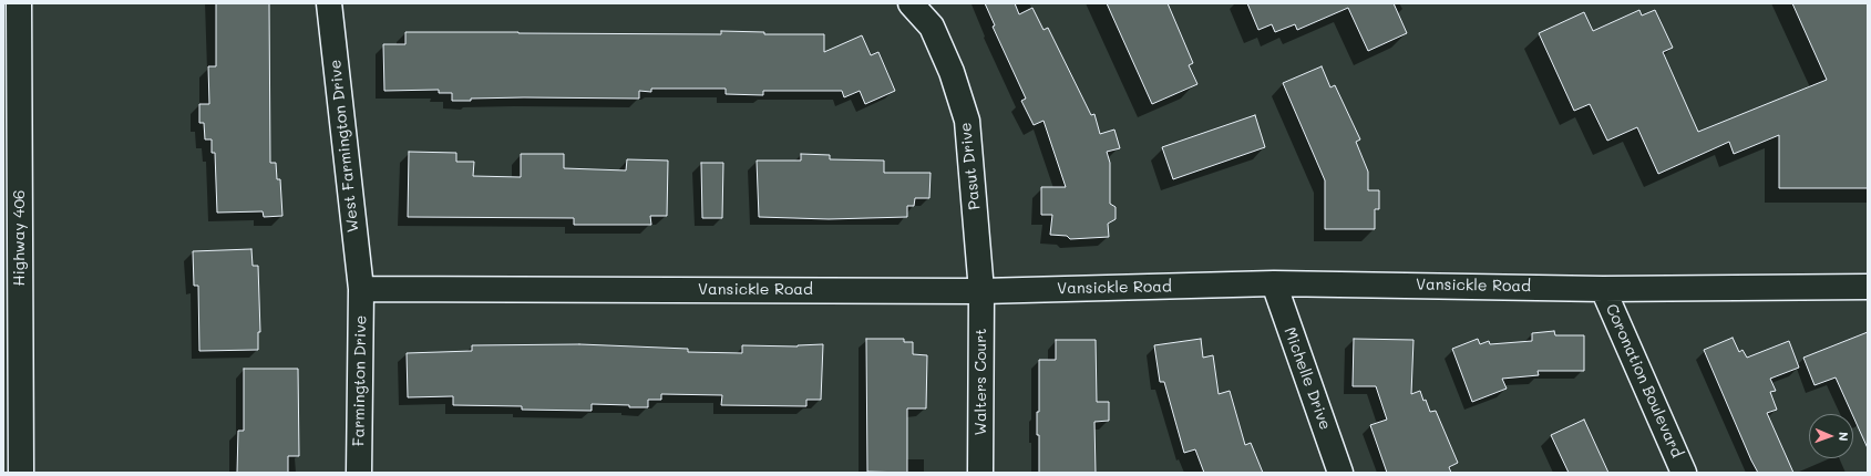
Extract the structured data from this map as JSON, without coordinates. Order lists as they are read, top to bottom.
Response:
{
  "streets": {
    "main road": [
      "West Farmington Drive",
      "Pasut Drive",
      "Highway 406",
      "Vansickle Road",
      "Michelle Drive",
      "Farmington Drive",
      "Coronation Boulevard",
      "Walters Court"
    ]
  },
  "crossings": [
    ["West Farmington Drive", "Vansickle Road"],
    ["West Farmington Drive", "Farmington Drive"],
    ["Pasut Drive", "Vansickle Road"],
    ["Pasut Drive", "Walters Court"],
    ["Vansickle Road", "Michelle Drive"],
    ["Vansickle Road", "Farmington Drive"],
    ["Vansickle Road", "Coronation Boulevard"],
    ["Vansickle Road", "Walters Court"]
  ],
  "north": "right"
}
